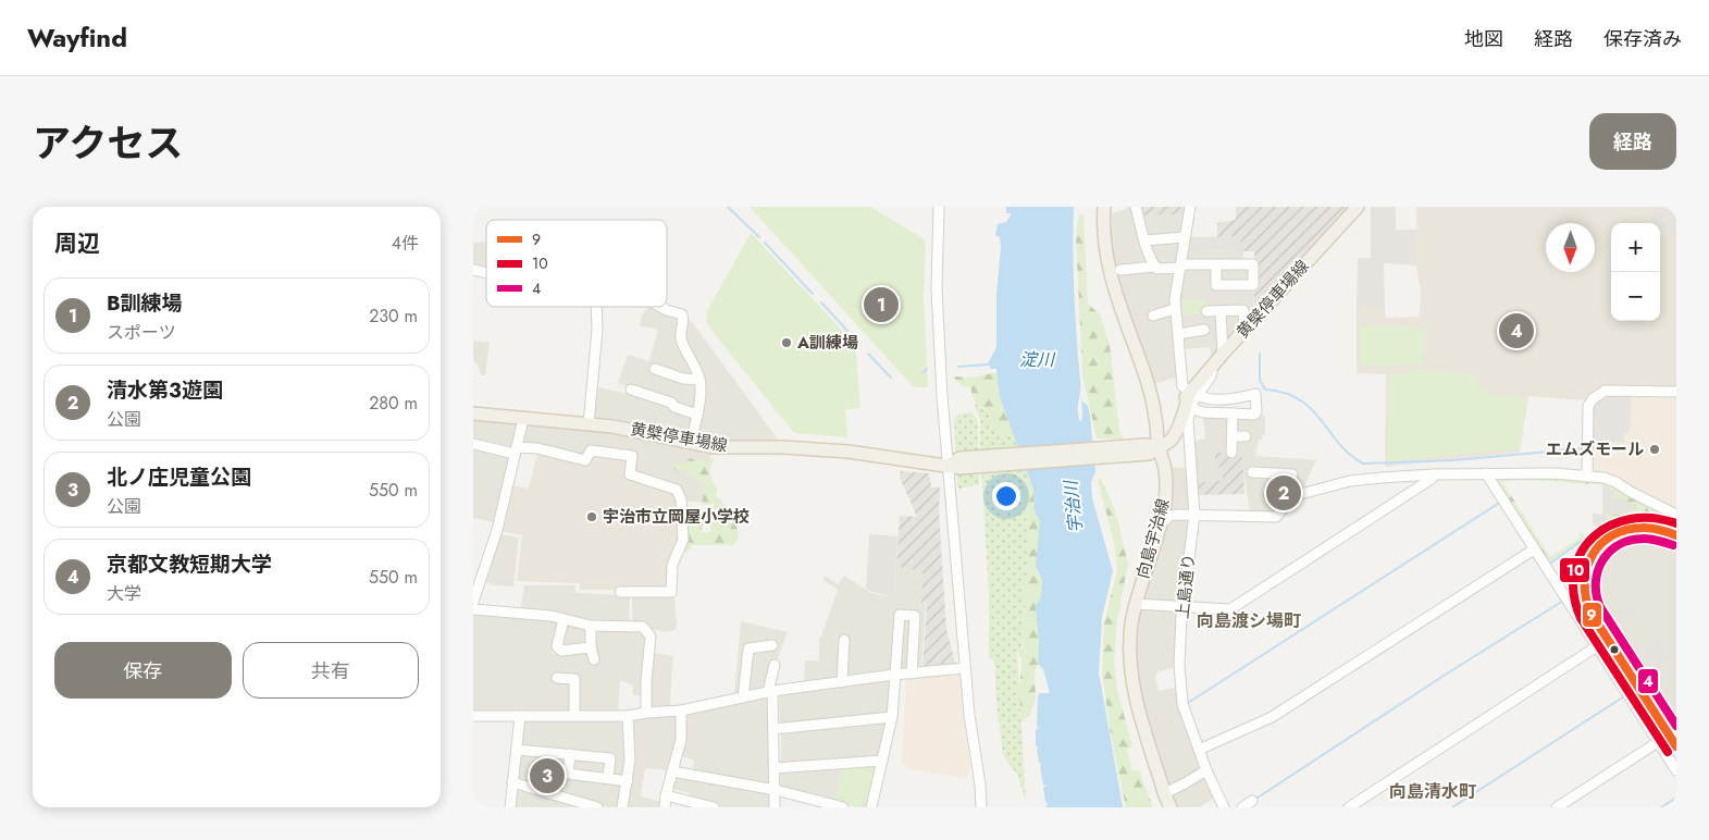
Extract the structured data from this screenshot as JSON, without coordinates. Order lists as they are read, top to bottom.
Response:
{
  "streets": {
    "main road": ["黄檗停車場線", "向島宇治線"],
    "street": ["上島通り"]
  },
  "crossings": [
    ["黄檗停車場線", "向島宇治線"],
    ["黄檗停車場線", "上島通り"]
  ],
  "districts": ["向島渡シ場町", "向島清水町"],
  "water": ["淀川", "宇治川"],
  "places": ["A訓練場", "エムズモール", "宇治市立岡屋小学校"],
  "lines": ["transit line 10", "transit line 9", "transit line 4"],
  "legend": ["9", "10", "4"],
  "north": "bottom",
  "page": {
    "header": "Wayfind",
    "nav": ["地図", "経路", "保存済み"],
    "title": "アクセス",
    "buttons": [
      "経路",
      ["保存", "共有"]
    ],
    "heading": ["周辺", "4件"],
    "map_buttons": ["+", "−"],
    "list": [
      {
        "mark": "1",
        "name": "B訓練場",
        "note": "スポーツ",
        "value": "230 m"
      },
      {
        "mark": "2",
        "name": "清水第３遊園",
        "note": "公園",
        "value": "280 m"
      },
      {
        "mark": "3",
        "name": "北ノ庄児童公園",
        "note": "公園",
        "value": "550 m"
      },
      {
        "mark": "4",
        "name": "京都文教短期大学",
        "note": "大学",
        "value": "550 m"
      }
    ],
    "pins": [
      "1",
      "4",
      "2",
      "3"
    ]
  }
}
